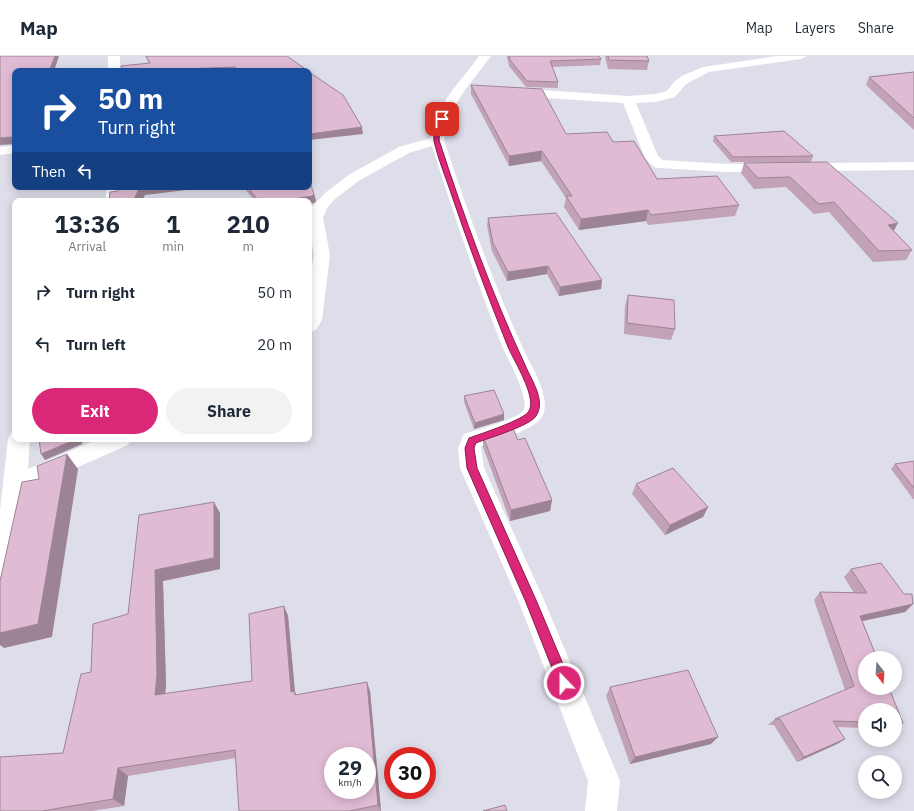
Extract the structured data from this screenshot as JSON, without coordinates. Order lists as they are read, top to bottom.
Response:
{
  "north": "bottom",
  "page": {
    "header": "Map",
    "nav": ["Map", "Layers", "Share"],
    "turn": ["50 m", "Turn right"],
    "then": "Then",
    "eta": [
      "13:36",
      "Arrival",
      "1",
      "min",
      "210",
      "m"
    ],
    "list": [
      {
        "name": "Turn right",
        "value": "50 m"
      },
      {
        "name": "Turn left",
        "value": "20 m"
      }
    ],
    "buttons": ["Exit", "Share"],
    "speed": "29 km/h",
    "limit": "30"
  }
}
